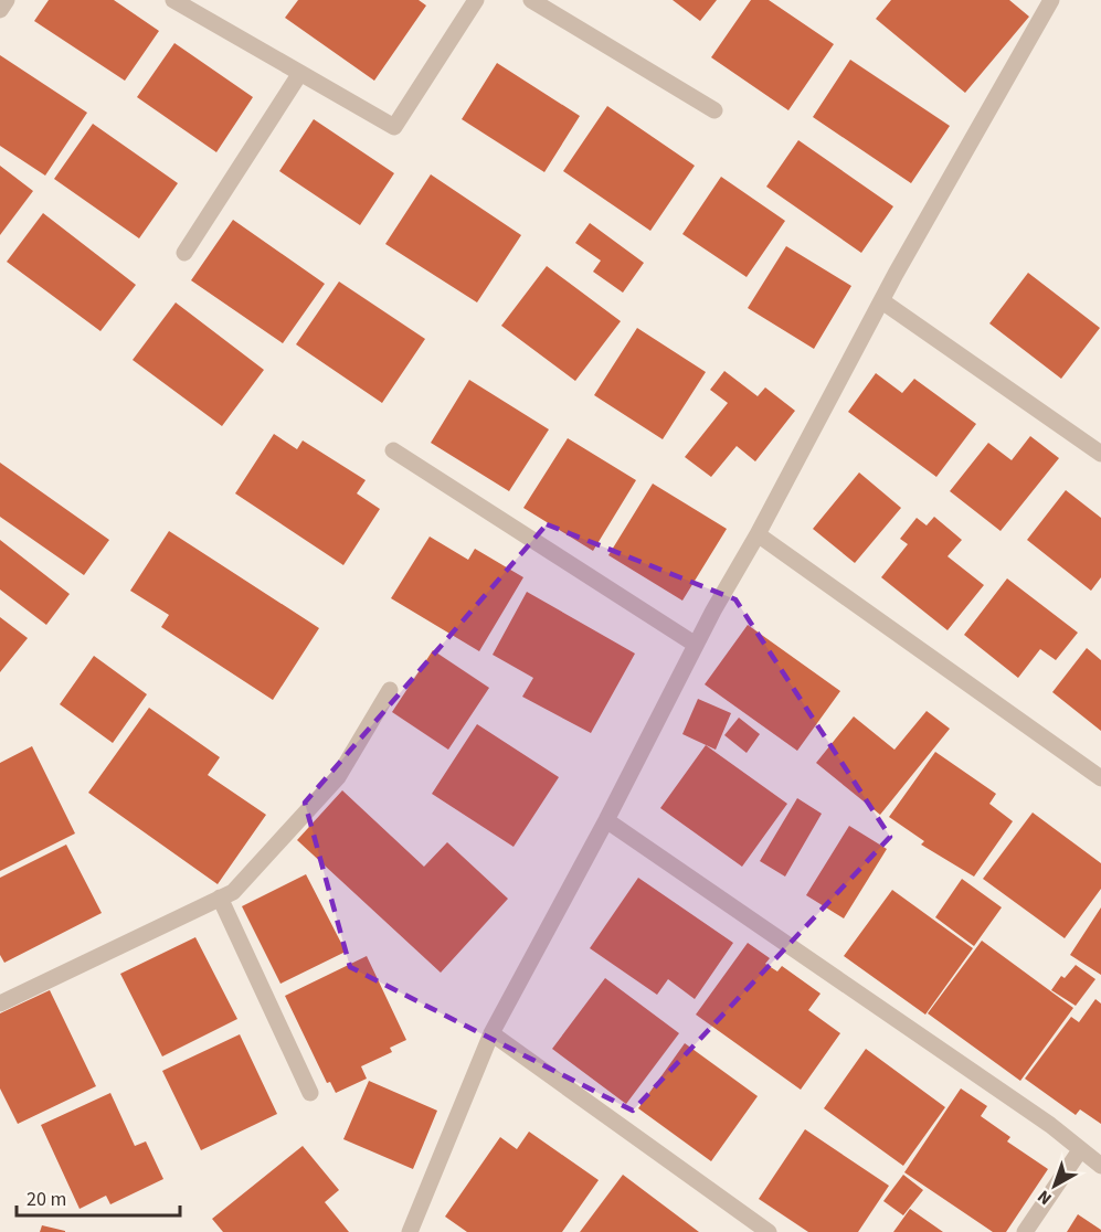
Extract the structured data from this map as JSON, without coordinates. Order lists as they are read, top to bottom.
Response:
{
  "scale_bar": "20 m",
  "north": "bottom left"
}
